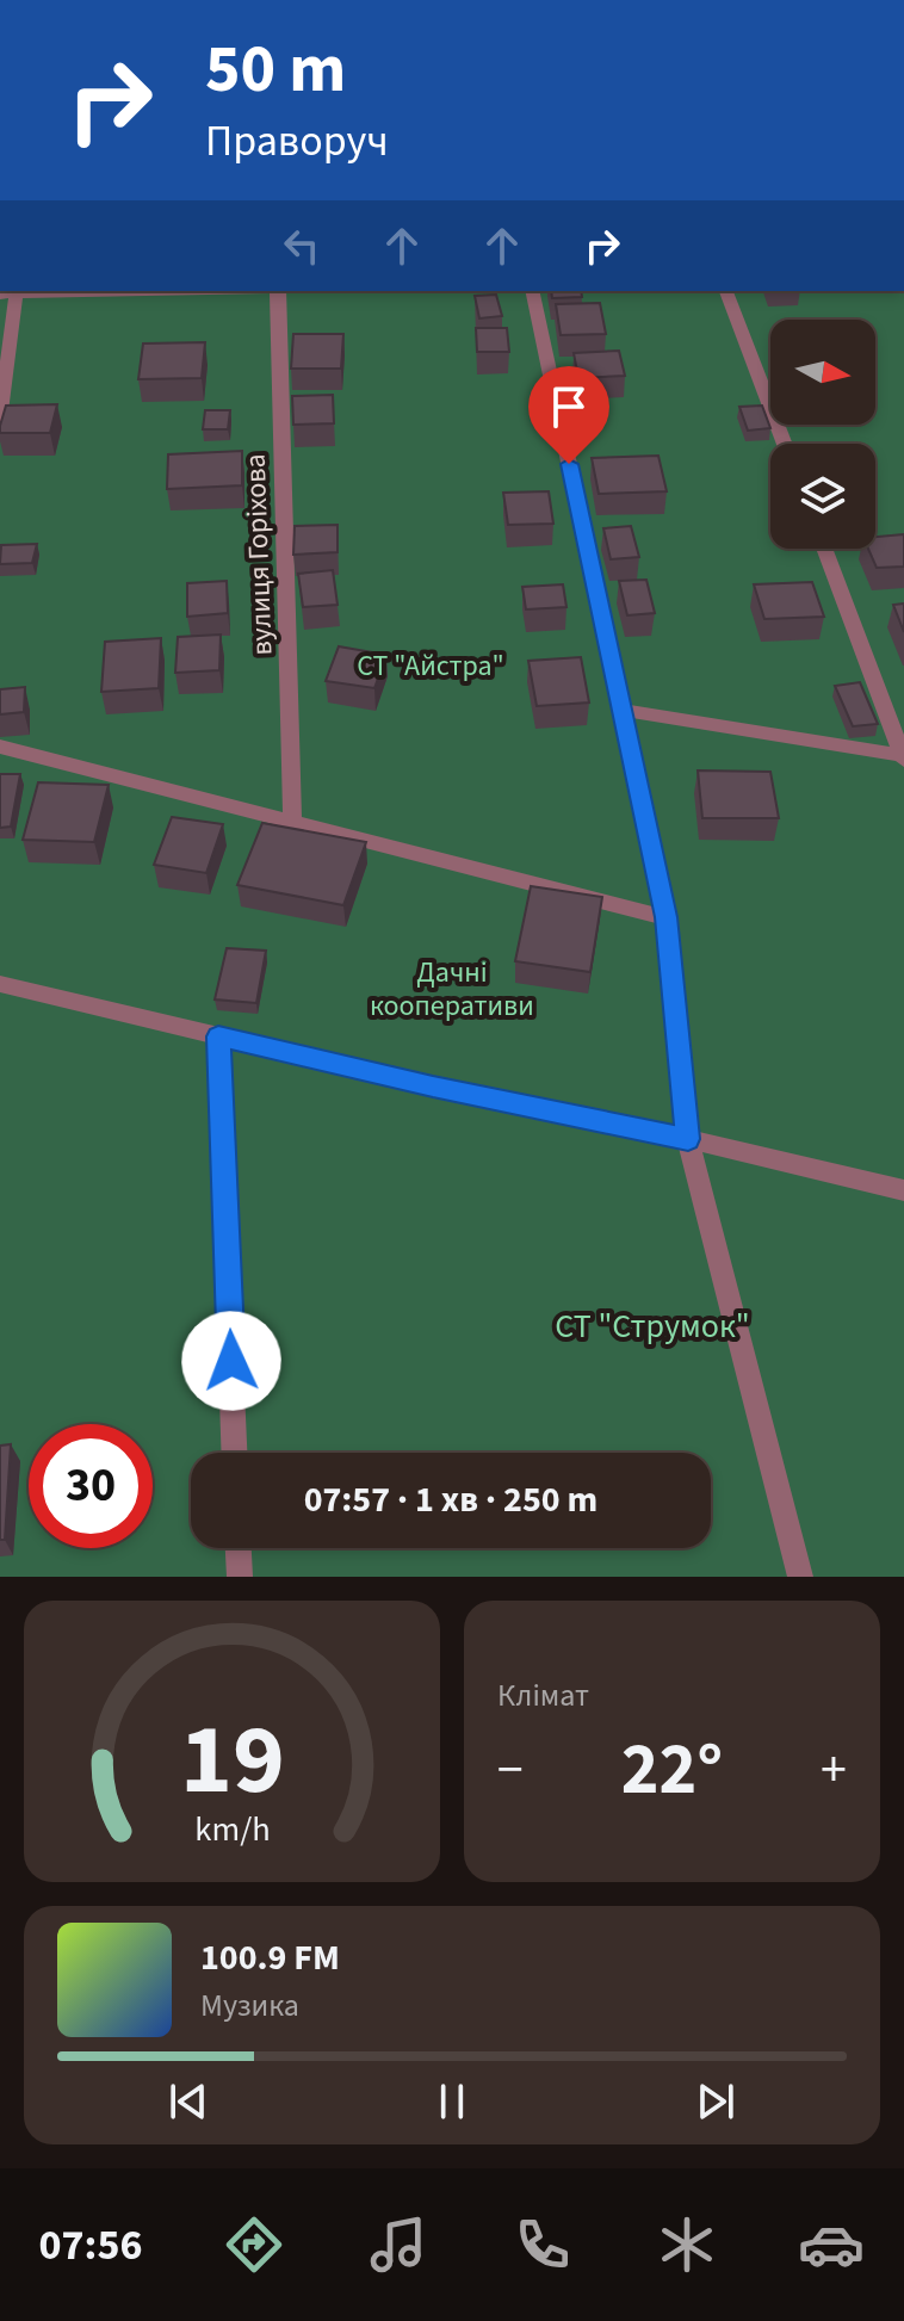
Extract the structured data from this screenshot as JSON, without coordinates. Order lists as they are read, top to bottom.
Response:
{
  "streets": {
    "street": ["вулиця Горіхова"]
  },
  "parks": ["СТ \"Айстра\"", "Дачні кооперативи", "СТ \"Струмок\""],
  "north": "right",
  "page": {
    "turn": ["50 m", "Праворуч"],
    "limit": "30",
    "trip": "07:57 · 1 хв · 250 m",
    "tile": "Клімат",
    "heat": ["−", "22°", "+"],
    "song": ["100.9 FM", "Музика"],
    "tabs": "07:56",
    "gauge": ["19", "km/h"]
  }
}
